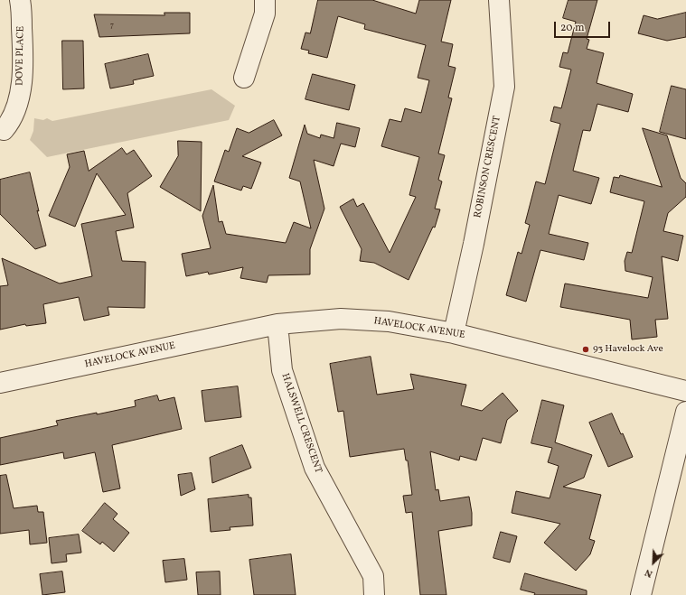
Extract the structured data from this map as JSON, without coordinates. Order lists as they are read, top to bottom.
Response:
{
  "streets": {
    "street": [
      "DOVE PLACE",
      "ROBINSON CRESCENT",
      "HAVELOCK AVENUE",
      "HALSWELL CRESCENT"
    ]
  },
  "crossings": [
    ["ROBINSON CRESCENT", "HAVELOCK AVENUE"],
    ["HAVELOCK AVENUE", "HALSWELL CRESCENT"]
  ],
  "places": ["93 Havelock Ave"],
  "house_numbers": ["7"],
  "scale_bar": "20 m",
  "north": "bottom left"
}
